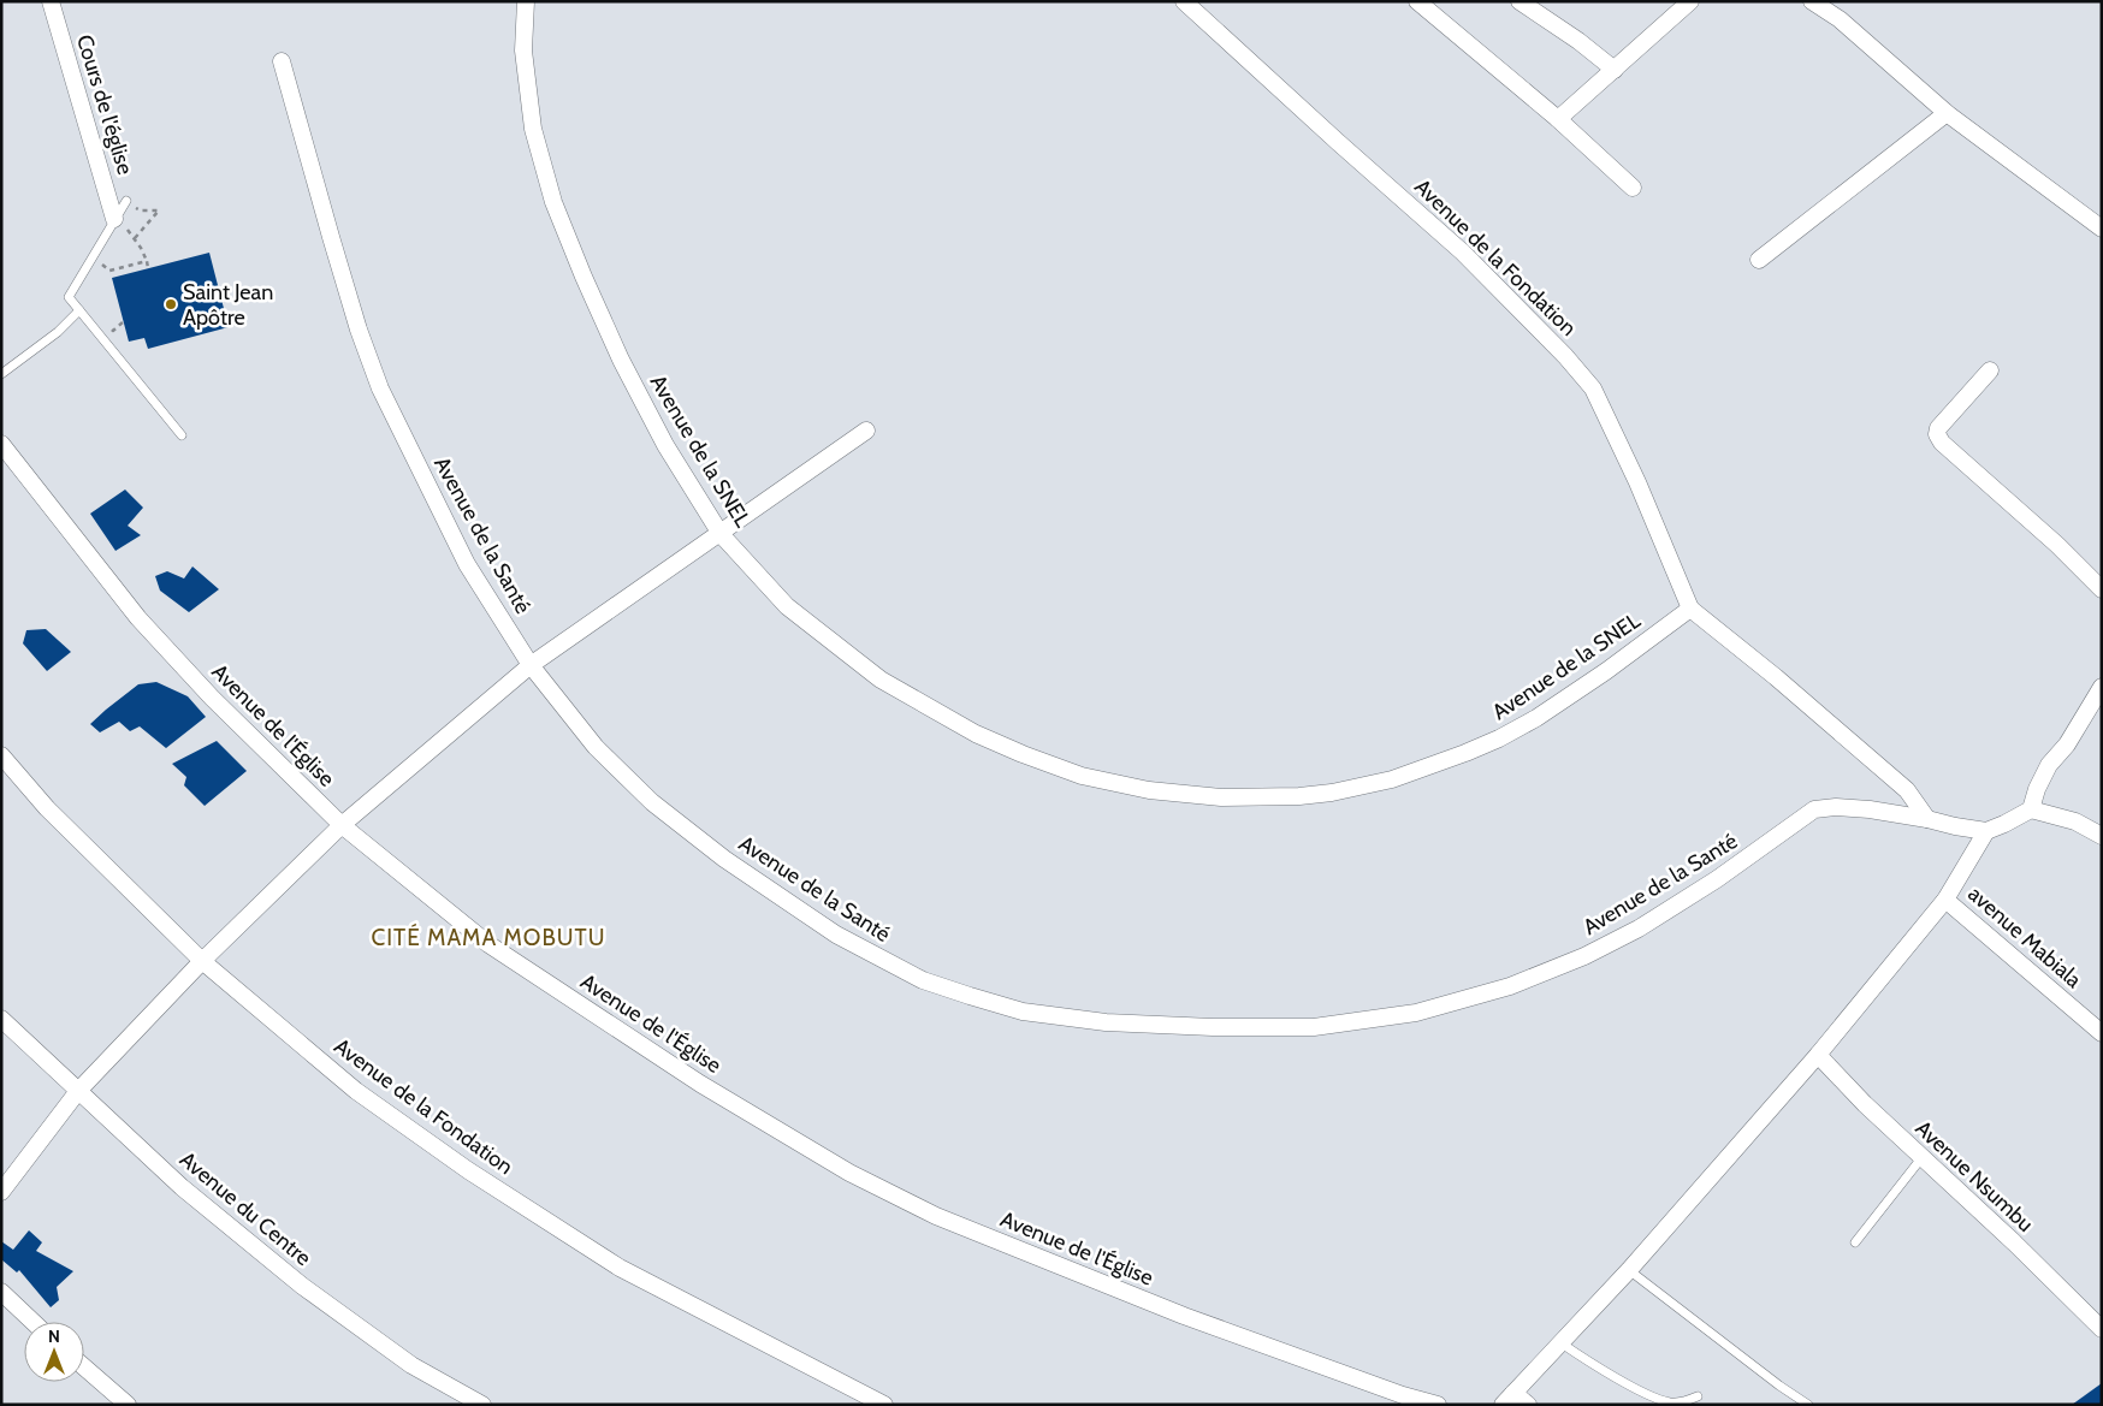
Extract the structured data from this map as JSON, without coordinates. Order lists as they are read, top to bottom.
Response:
{
  "streets": {
    "street": [
      "Cours de l'église",
      "Avenue de la Fondation",
      "Avenue de la SNEL",
      "Avenue de la Santé",
      "Avenue de l'Église",
      "avenue Mabiala",
      "Avenue Nsumbu",
      "Avenue du Centre"
    ]
  },
  "crossings": [
    ["Avenue de la Fondation", "Avenue de la SNEL"]
  ],
  "districts": ["CITÉ MAMA MOBUTU"],
  "places": ["Saint Jean Apôtre"],
  "north": "top"
}
